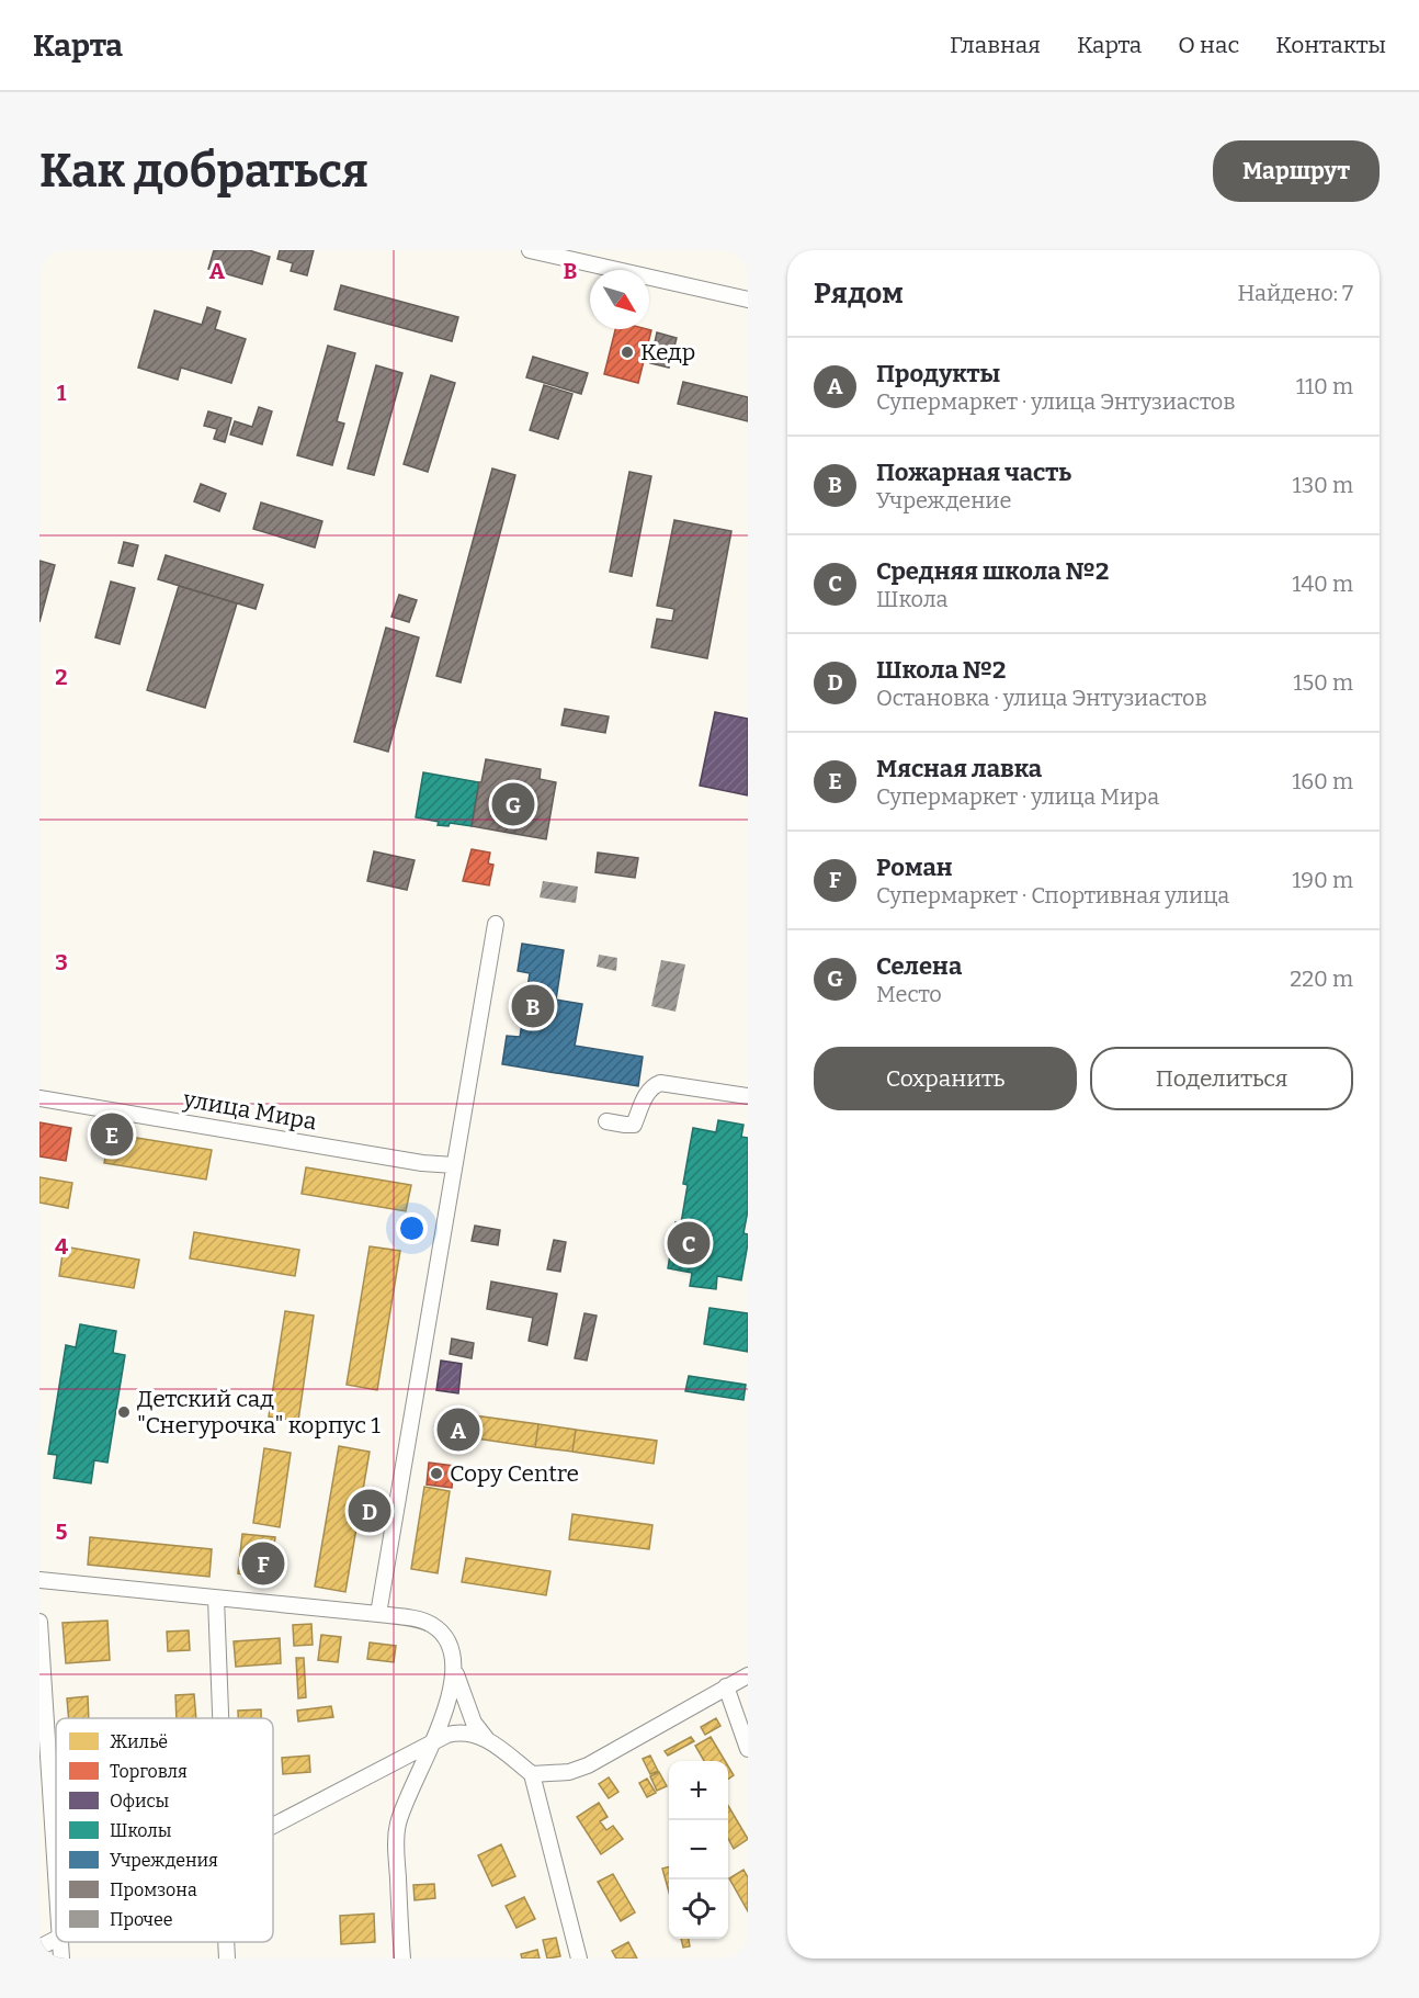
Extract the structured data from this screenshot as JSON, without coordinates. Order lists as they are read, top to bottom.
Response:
{
  "streets": {
    "street": ["улица Мира"]
  },
  "places": ["Кедр", "Детский сад \"Снегурочка\" корпус 1", "Copy Centre"],
  "legend": [
    "Жильё",
    "Торговля",
    "Офисы",
    "Школы",
    "Учреждения",
    "Промзона",
    "Прочее"
  ],
  "north": "bottom right",
  "page": {
    "header": "Карта",
    "nav": [
      "Главная",
      "Карта",
      "О нас",
      "Контакты"
    ],
    "buttons": [
      "Маршрут",
      ["Сохранить", "Поделиться"]
    ],
    "title": "Как добраться",
    "heading": ["Рядом", "Найдено: 7"],
    "list": [
      {
        "mark": "A",
        "name": "Продукты",
        "note": "Супермаркет · улица Энтузиастов",
        "value": "110 m"
      },
      {
        "mark": "B",
        "name": "Пожарная часть",
        "note": "Учреждение",
        "value": "130 m"
      },
      {
        "mark": "C",
        "name": "Средняя школа №2",
        "note": "Школа",
        "value": "140 m"
      },
      {
        "mark": "D",
        "name": "Школа №2",
        "note": "Остановка · улица Энтузиастов",
        "value": "150 m"
      },
      {
        "mark": "E",
        "name": "Мясная лавка",
        "note": "Супермаркет · улица Мира",
        "value": "160 m"
      },
      {
        "mark": "F",
        "name": "Роман",
        "note": "Супермаркет · Спортивная улица",
        "value": "190 m"
      },
      {
        "mark": "G",
        "name": "Селена",
        "note": "Место",
        "value": "220 m"
      }
    ],
    "pins": [
      "G",
      "B",
      "E",
      "C",
      "A",
      "D",
      "F"
    ],
    "map_buttons": ["+", "−"]
  },
  "grid": {
    "columns": ["A", "B"],
    "rows": [
      "1",
      "2",
      "3",
      "4",
      "5"
    ]
  }
}
